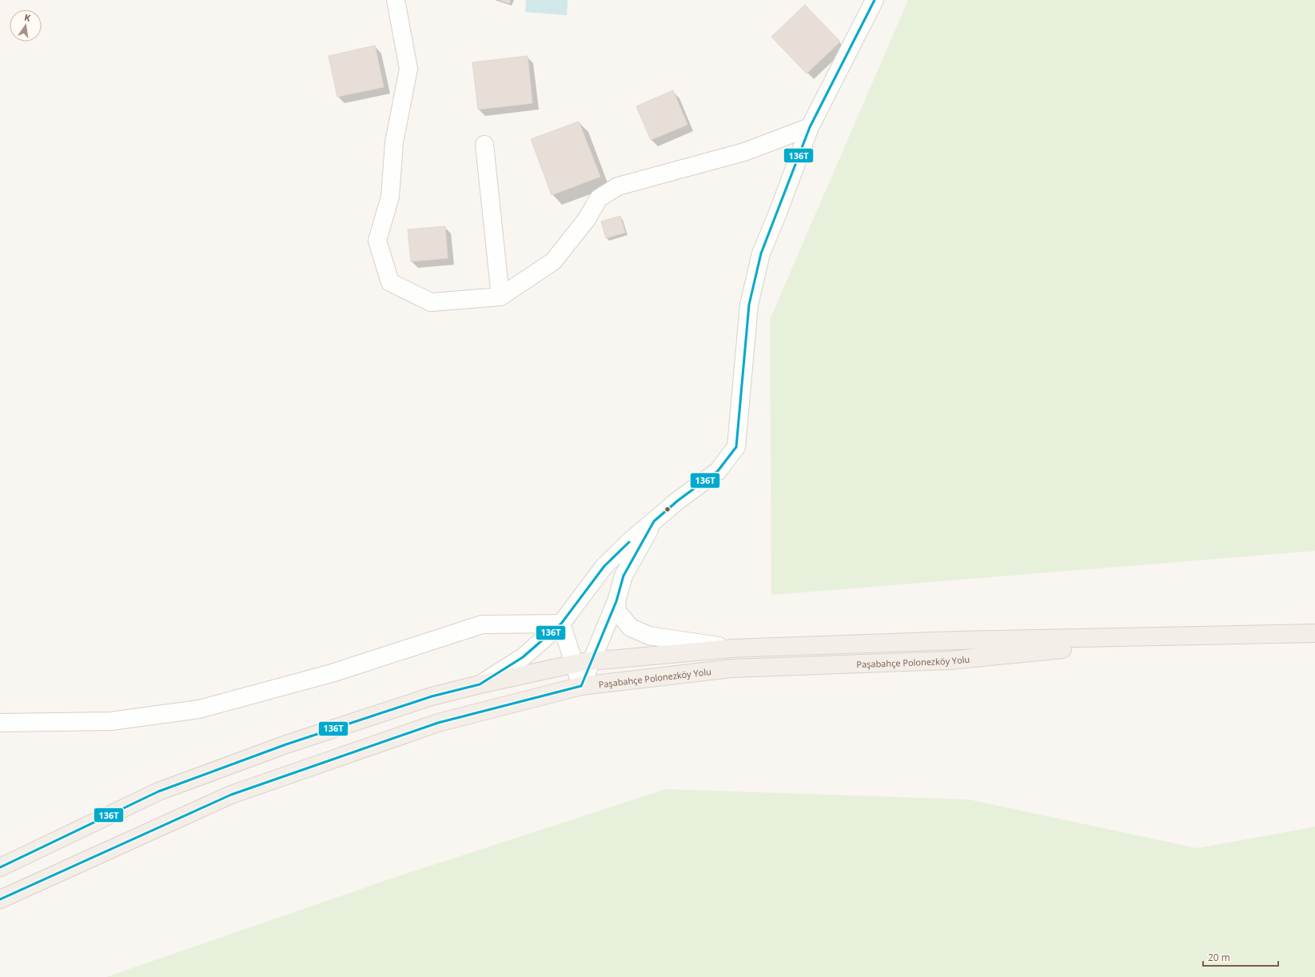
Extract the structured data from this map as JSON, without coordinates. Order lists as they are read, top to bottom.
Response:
{
  "streets": {
    "main road": ["Paşabahçe Polonezköy Yolu"]
  },
  "lines": ["transit line 136T"],
  "scale_bar": "20 m",
  "north": "top"
}
